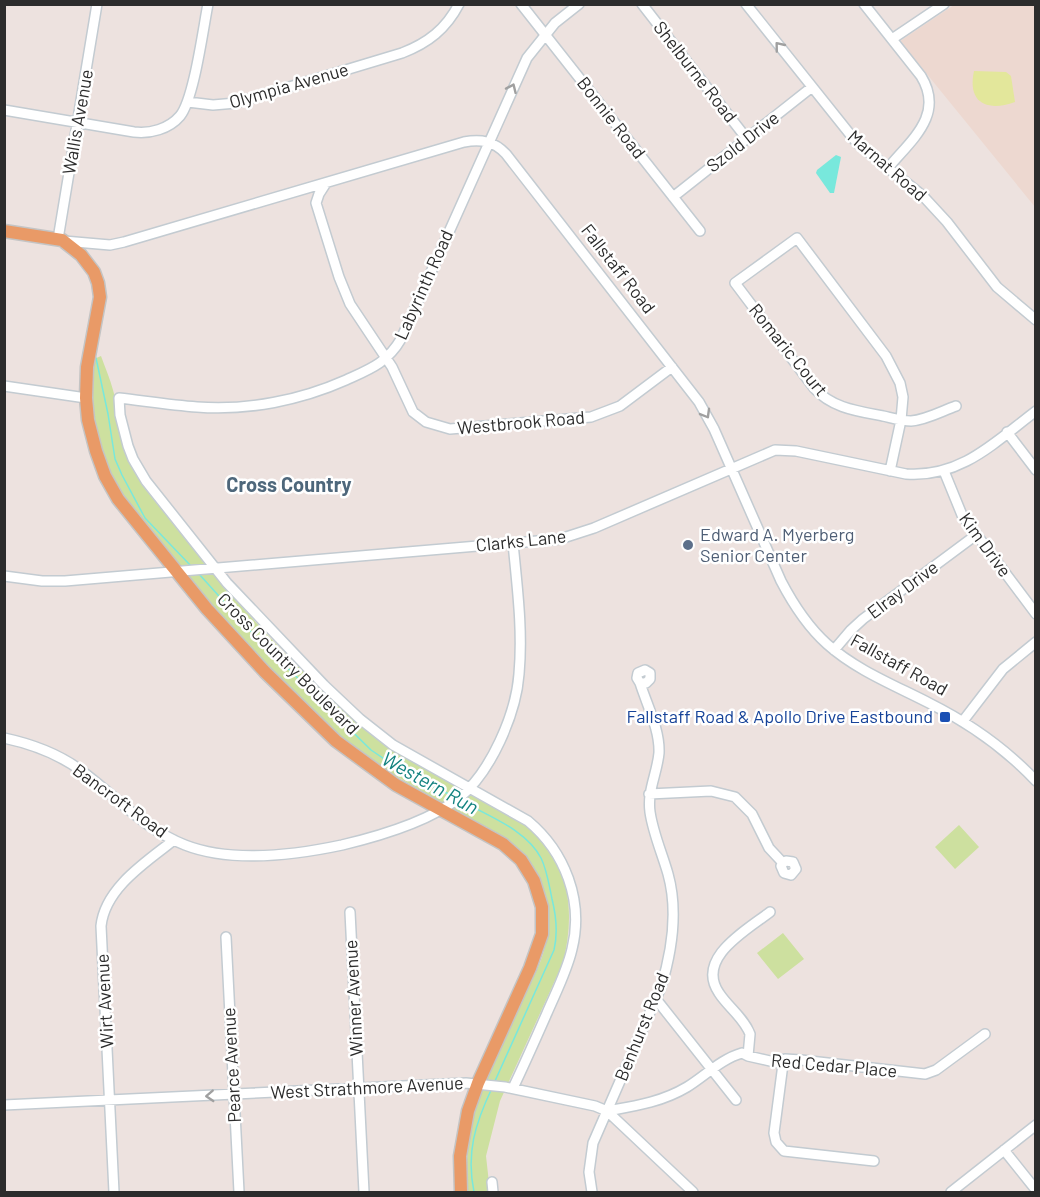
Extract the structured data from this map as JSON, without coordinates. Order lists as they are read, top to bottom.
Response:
{
  "streets": {
    "main road": ["Cross Country Boulevard"],
    "street": [
      "Shelburne Road",
      "Olympia Avenue",
      "Bonnie Road",
      "Wallis Avenue",
      "Szold Drive",
      "Marnat Road",
      "Fallstaff Road",
      "Labyrinth Road",
      "Romaric Court",
      "Westbrook Road",
      "Clarks Lane",
      "Kim Drive",
      "Elray Drive",
      "Bancroft Road",
      "Winner Avenue",
      "Wirt Avenue",
      "Benhurst Road",
      "Pearce Avenue",
      "Red Cedar Place",
      "West Strathmore Avenue"
    ]
  },
  "crossings": [
    ["Shelburne Road", "Szold Drive"],
    ["Bonnie Road", "Szold Drive"],
    ["Bonnie Road", "Labyrinth Road"],
    ["Wallis Avenue", "Cross Country Boulevard"],
    ["Szold Drive", "Marnat Road"],
    ["Fallstaff Road", "Labyrinth Road"],
    ["Fallstaff Road", "Westbrook Road"],
    ["Fallstaff Road", "Clarks Lane"],
    ["Fallstaff Road", "Elray Drive"],
    ["Labyrinth Road", "Westbrook Road"],
    ["Labyrinth Road", "Clarks Lane"],
    ["Clarks Lane", "Kim Drive"],
    ["Clarks Lane", "Cross Country Boulevard"],
    ["Clarks Lane", "Bancroft Road"],
    ["Kim Drive", "Elray Drive"],
    ["Cross Country Boulevard", "Bancroft Road"],
    ["Cross Country Boulevard", "West Strathmore Avenue"],
    ["Bancroft Road", "Wirt Avenue"],
    ["Winner Avenue", "West Strathmore Avenue"],
    ["Wirt Avenue", "West Strathmore Avenue"],
    ["Benhurst Road", "Red Cedar Place"],
    ["Benhurst Road", "West Strathmore Avenue"],
    ["Pearce Avenue", "West Strathmore Avenue"],
    ["Red Cedar Place", "West Strathmore Avenue"]
  ],
  "districts": ["Cross Country"],
  "water": ["Western Run"],
  "places": {
    "other": ["Edward A. Myerberg Senior Center"],
    "transit": ["Fallstaff Road & Apollo Drive Eastbound"]
  }
}
